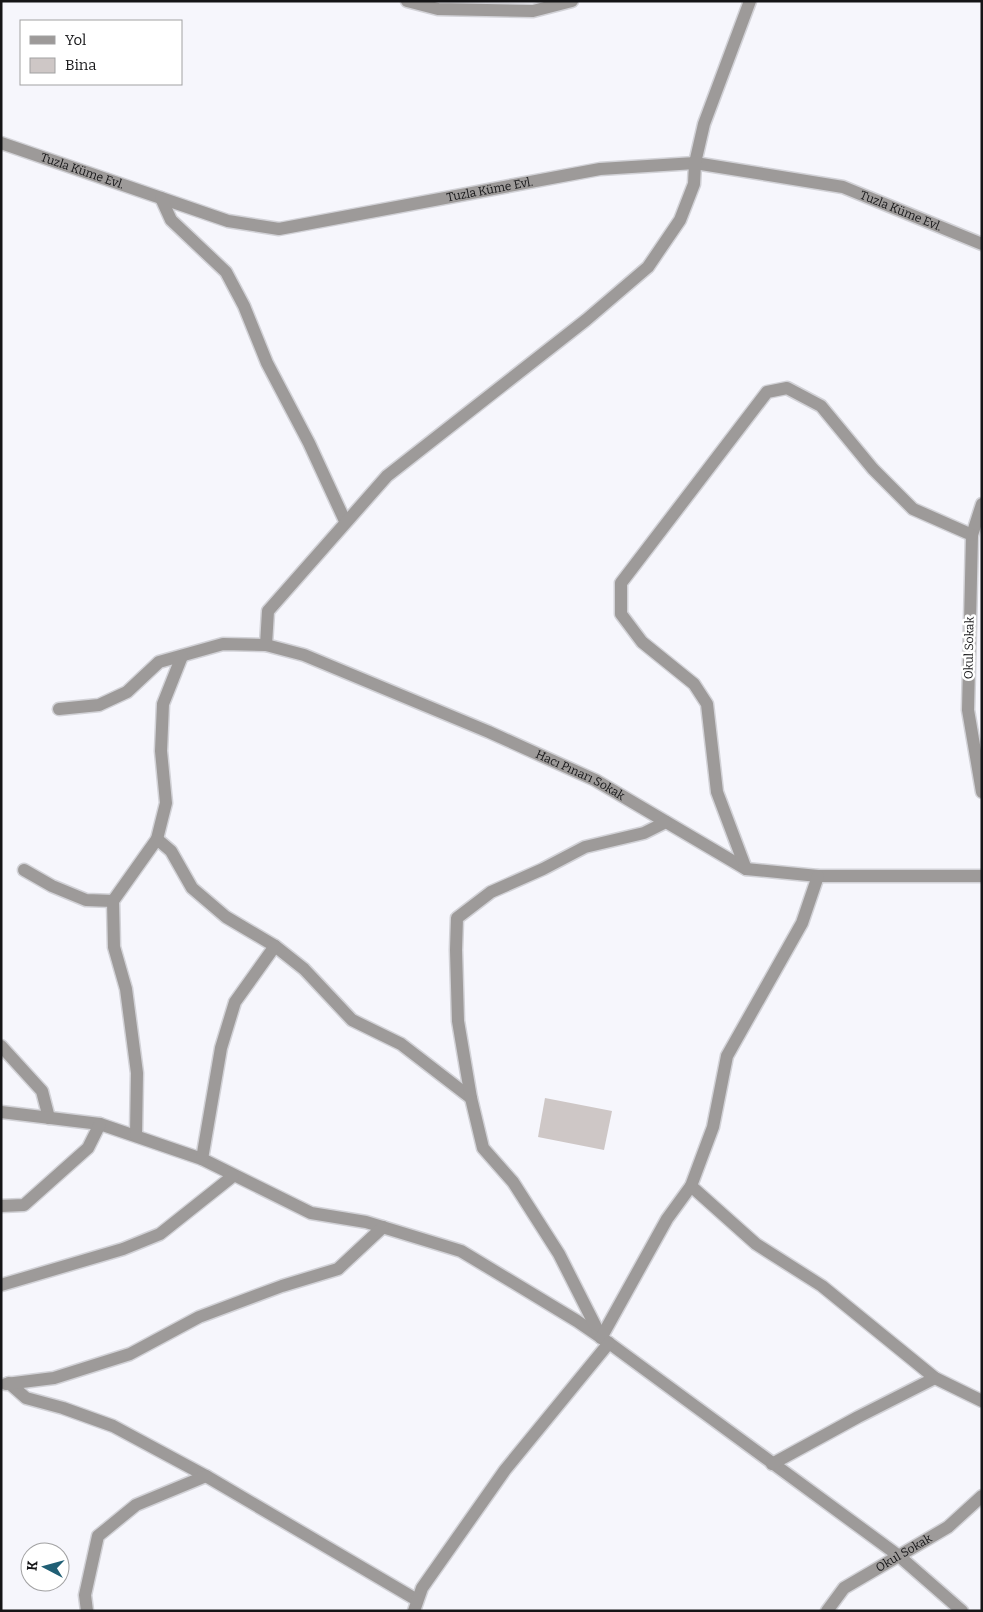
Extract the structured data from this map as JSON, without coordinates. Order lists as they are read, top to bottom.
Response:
{
  "streets": {
    "street": ["Tuzla Küme Evl.", "Okul Sokak", "Hacı Pınarı Sokak"]
  },
  "legend": ["Yol", "Bina"],
  "north": "left"
}
